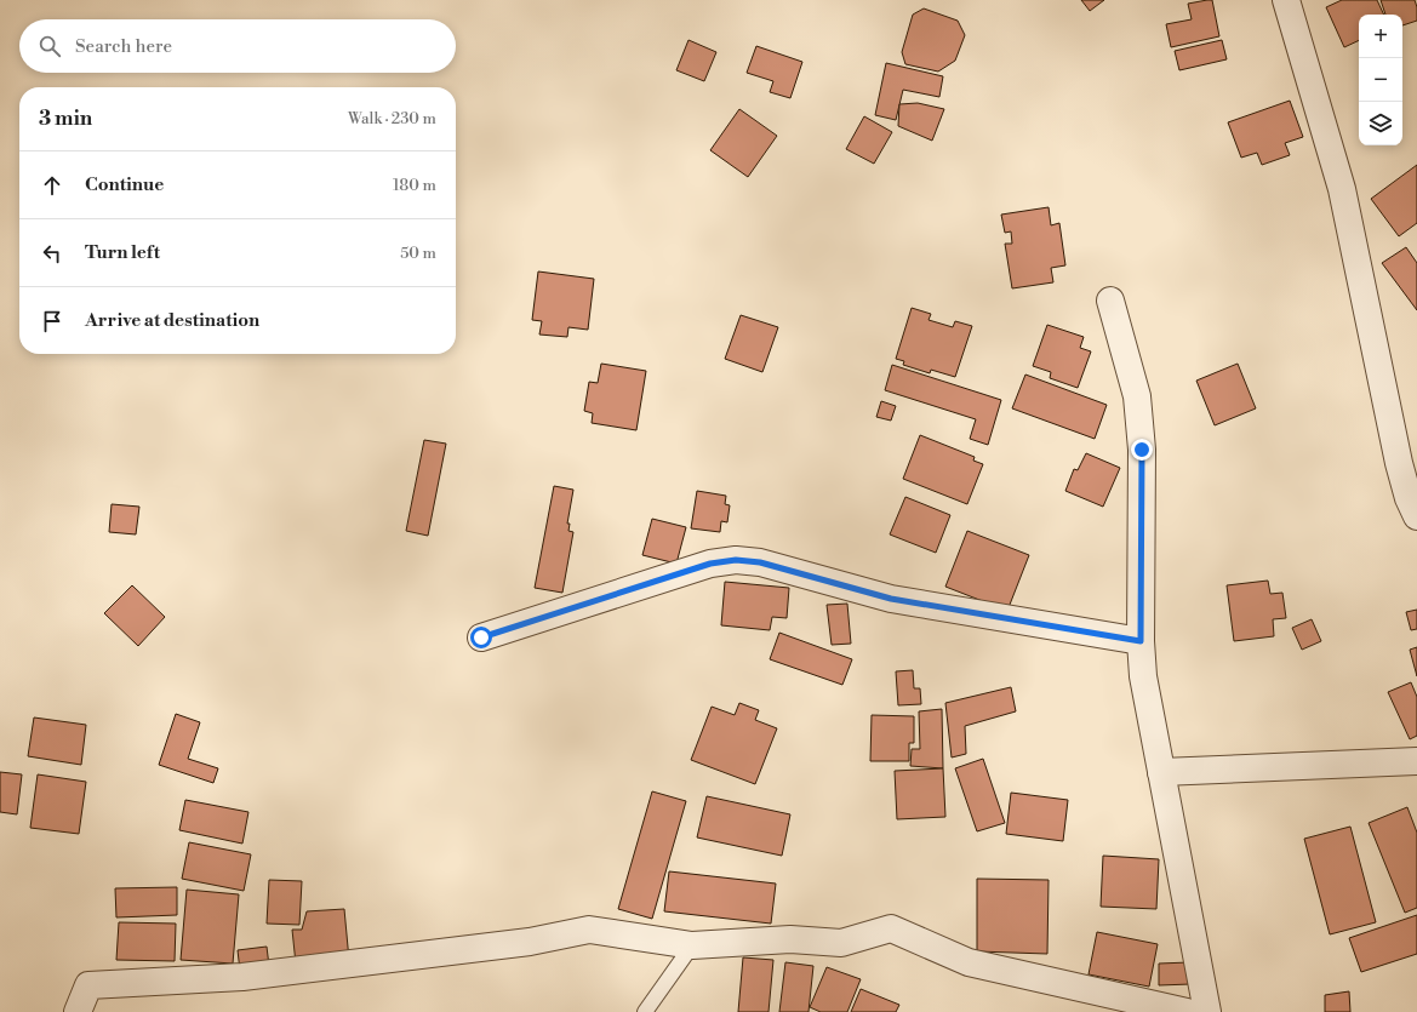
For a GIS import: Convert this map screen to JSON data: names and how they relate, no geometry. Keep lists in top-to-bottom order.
{
  "page": {
    "map_buttons": ["+", "−"],
    "search": "Search here",
    "heading": ["3 min", "Walk · 230 m"],
    "list": [
      ["Continue", "180 m"],
      ["Turn left", "50 m"],
      "Arrive at destination"
    ]
  }
}
